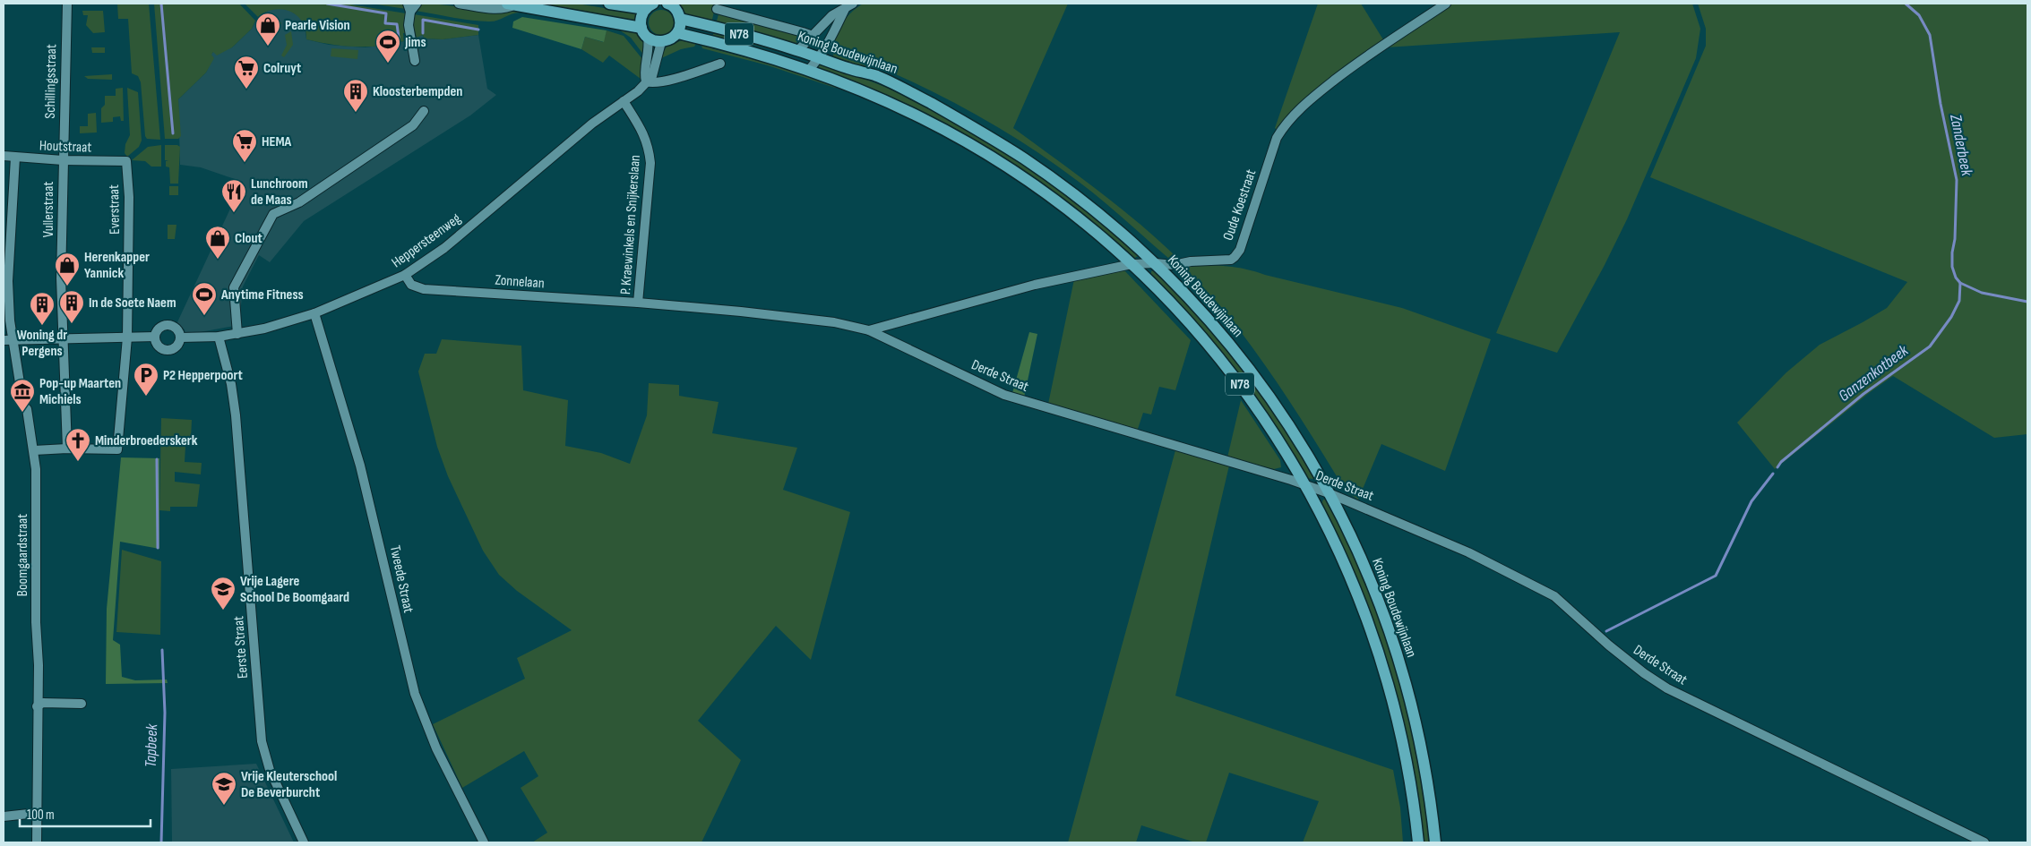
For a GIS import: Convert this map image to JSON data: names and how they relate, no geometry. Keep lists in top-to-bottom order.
{
  "streets": {
    "main road": ["N78", "Koning Boudewijnlaan"],
    "street": [
      "Schillingsstraat",
      "Houtstraat",
      "Oude Koestraat",
      "Vullerstraat",
      "Everstraat",
      "P. Kraewinkels en Snijkerslaan",
      "Heppersteenweg",
      "Zonnelaan",
      "Derde Straat",
      "Boomgaardstraat",
      "Tweede Straat",
      "Eerste Straat"
    ]
  },
  "crossings": [
    ["Koning Boudewijnlaan", "Oude Koestraat"],
    ["Koning Boudewijnlaan", "Derde Straat"],
    ["Schillingsstraat", "Houtstraat"],
    ["Schillingsstraat", "Vullerstraat"],
    ["Houtstraat", "Vullerstraat"],
    ["Houtstraat", "Everstraat"],
    ["Houtstraat", "Boomgaardstraat"],
    ["Oude Koestraat", "Derde Straat"],
    ["Vullerstraat", "Everstraat"],
    ["P. Kraewinkels en Snijkerslaan", "Heppersteenweg"],
    ["P. Kraewinkels en Snijkerslaan", "Zonnelaan"],
    ["P. Kraewinkels en Snijkerslaan", "Derde Straat"],
    ["Heppersteenweg", "Zonnelaan"],
    ["Heppersteenweg", "Tweede Straat"],
    ["Heppersteenweg", "Eerste Straat"],
    ["Zonnelaan", "Derde Straat"]
  ],
  "water": ["Zanderbeek", "Ganzenkotbeek", "Tapbeek"],
  "places": {
    "shop": ["Pearle Vision", "Clout", "Herenkapper Yannick"],
    "sports": ["Jims", "Anytime Fitness"],
    "supermarket": ["Colruyt", "HEMA"],
    "building": ["Kloosterbempden", "In de Soete Naem", "Woning dr Pergens"],
    "restaurant": ["Lunchroom de Maas"],
    "parking": ["P2 Hepperpoort"],
    "museum": ["Pop-up Maarten Michiels"],
    "church": ["Minderbroederskerk"],
    "school or university": ["Vrije Lagere School De Boomgaard", "Vrije Kleuterschool De Beverburcht"]
  },
  "scale_bar": "100 m"
}
